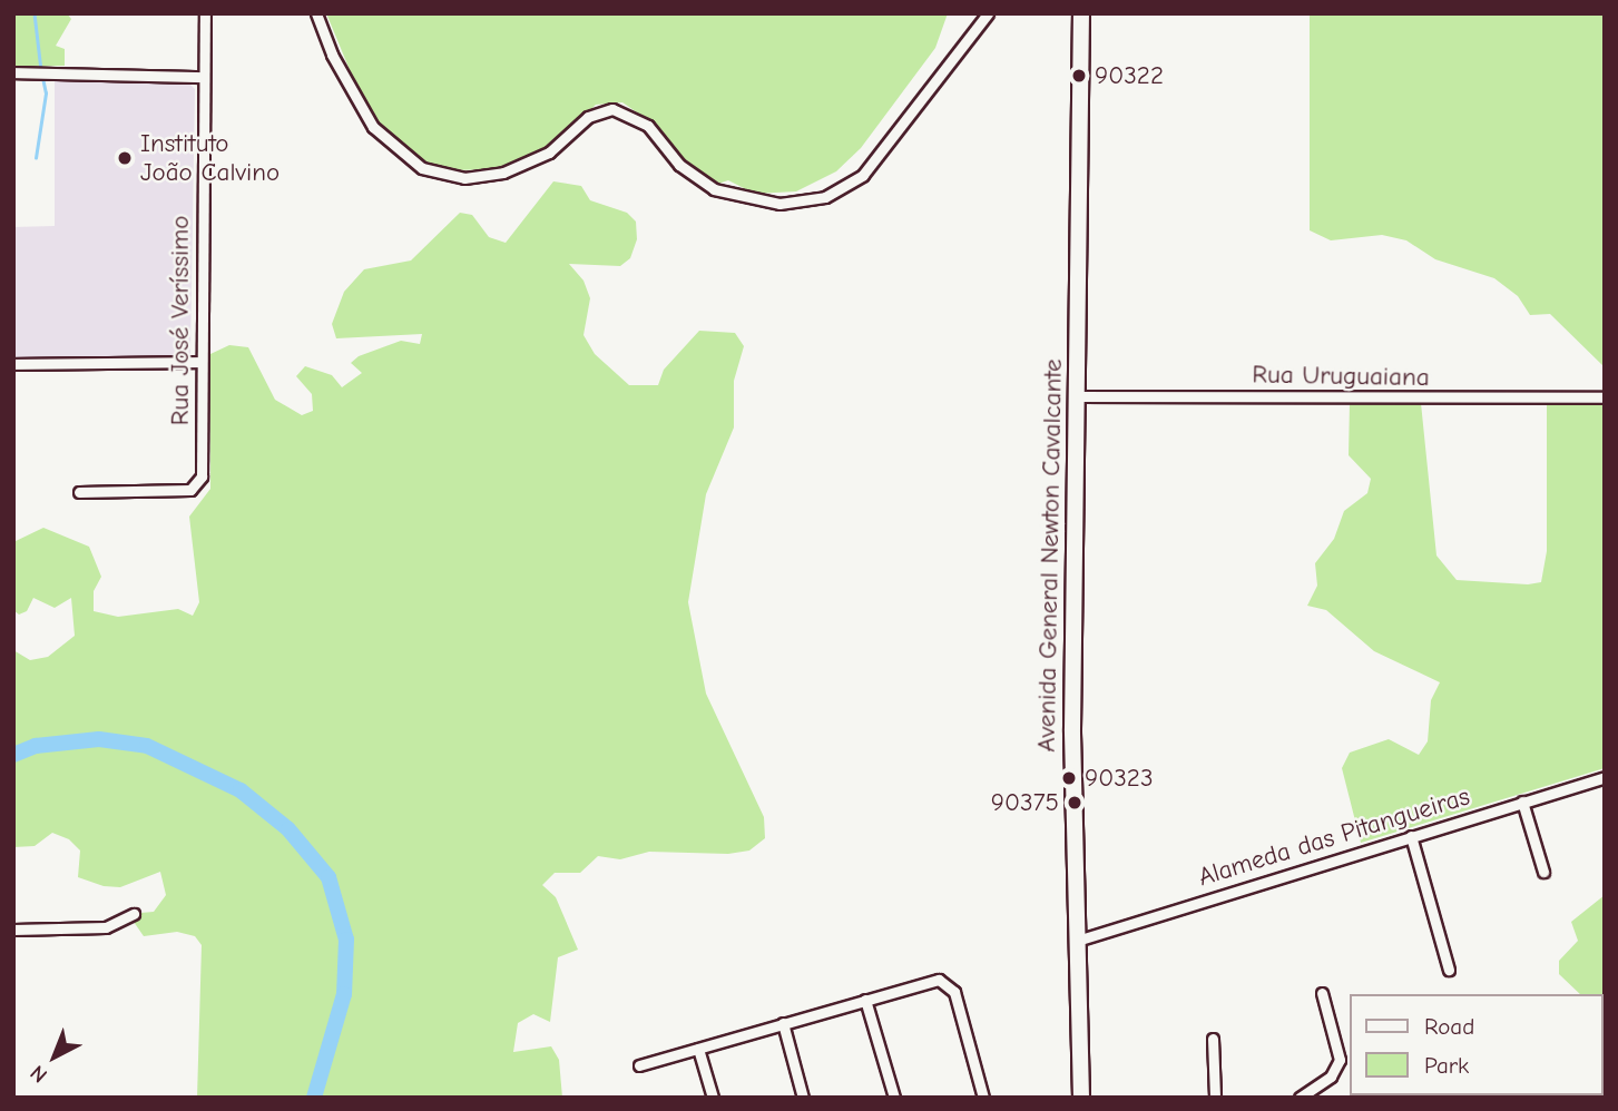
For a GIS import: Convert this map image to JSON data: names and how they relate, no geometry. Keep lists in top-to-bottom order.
{
  "streets": {
    "main road": ["Avenida General Newton Cavalcante"],
    "street": ["Rua José Veríssimo", "Rua Uruguaiana", "Alameda das Pitangueiras"]
  },
  "crossings": [
    ["Rua Uruguaiana", "Avenida General Newton Cavalcante"],
    ["Avenida General Newton Cavalcante", "Alameda das Pitangueiras"]
  ],
  "places": [
    "90322",
    "Instituto João Calvino",
    "90323",
    "90375"
  ],
  "legend": ["Road", "Park"],
  "north": "bottom left"
}
